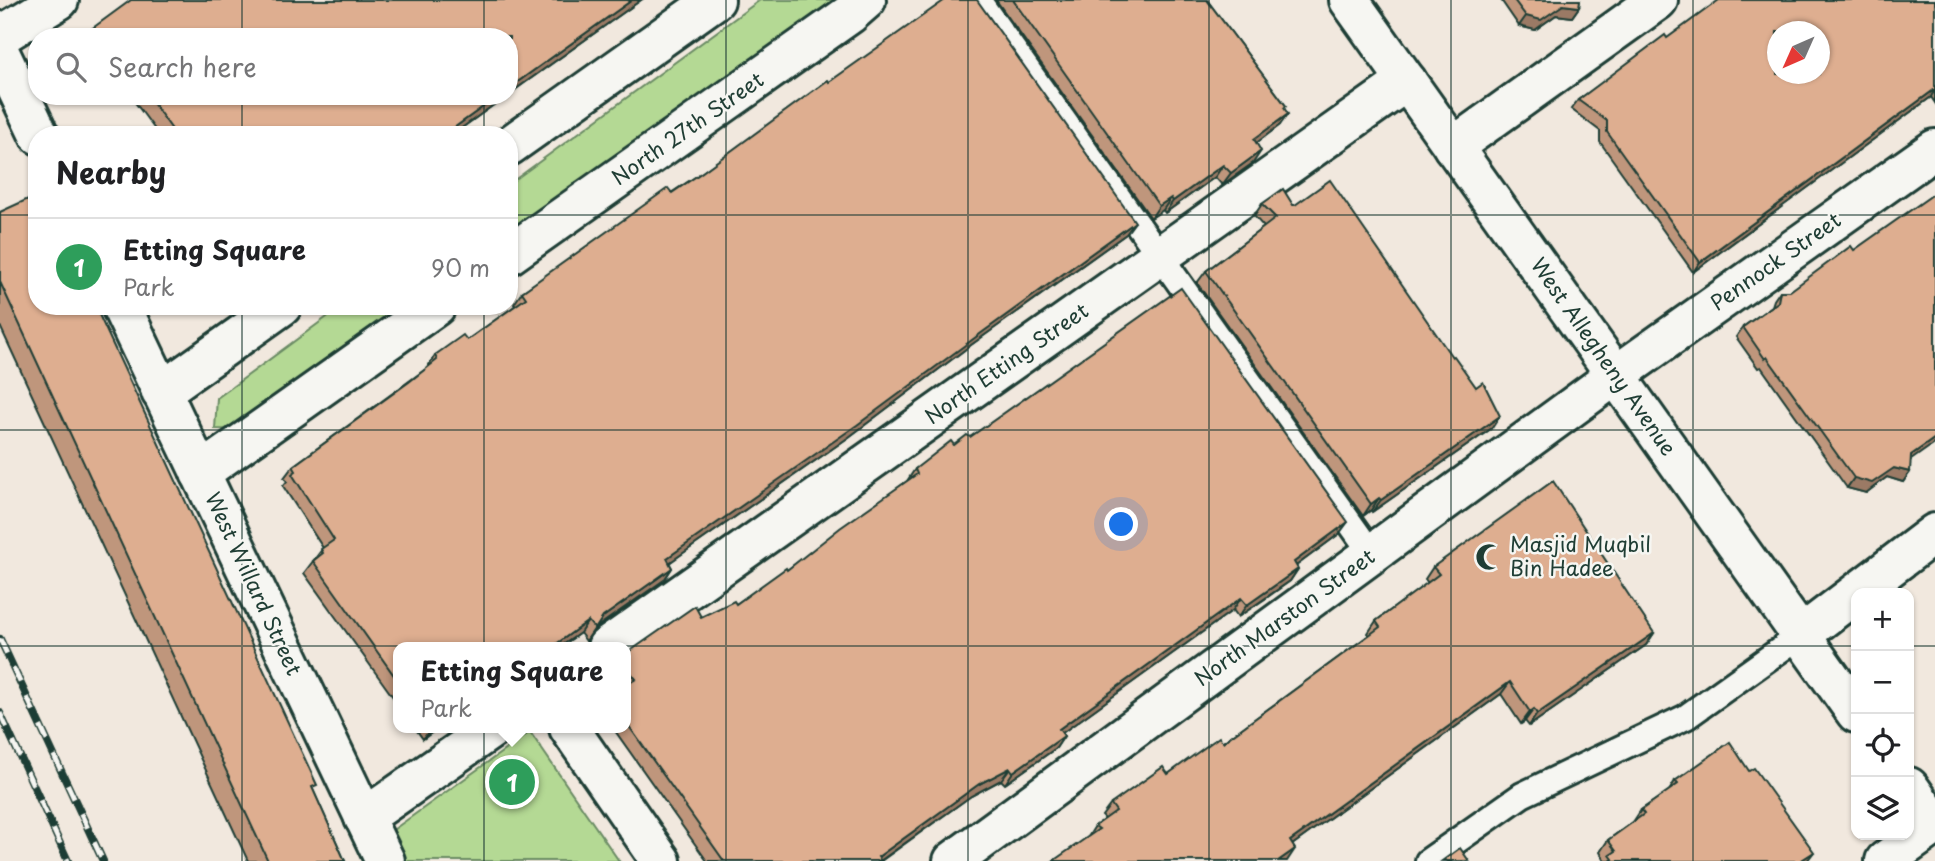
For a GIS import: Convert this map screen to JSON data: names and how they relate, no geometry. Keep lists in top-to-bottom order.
{
  "streets": {
    "street": [
      "North 27th Street",
      "Pennock Street",
      "West Allegheny Avenue",
      "North Etting Street",
      "West Willard Street",
      "North Marston Street"
    ]
  },
  "crossings": [
    ["Pennock Street", "West Allegheny Avenue"],
    ["Pennock Street", "North Marston Street"],
    ["West Allegheny Avenue", "North Etting Street"],
    ["West Allegheny Avenue", "North Marston Street"]
  ],
  "places": {
    "mosque": ["Masjid Muqbil Bin Hadee"]
  },
  "north": "bottom left",
  "page": {
    "search": "Search here",
    "heading": "Nearby",
    "list": [
      {
        "mark": "1",
        "name": "Etting Square",
        "note": "Park",
        "value": "90 m"
      }
    ],
    "map_buttons": ["+", "−"],
    "popup": ["Etting Square", "Park"],
    "pins": "1"
  }
}
